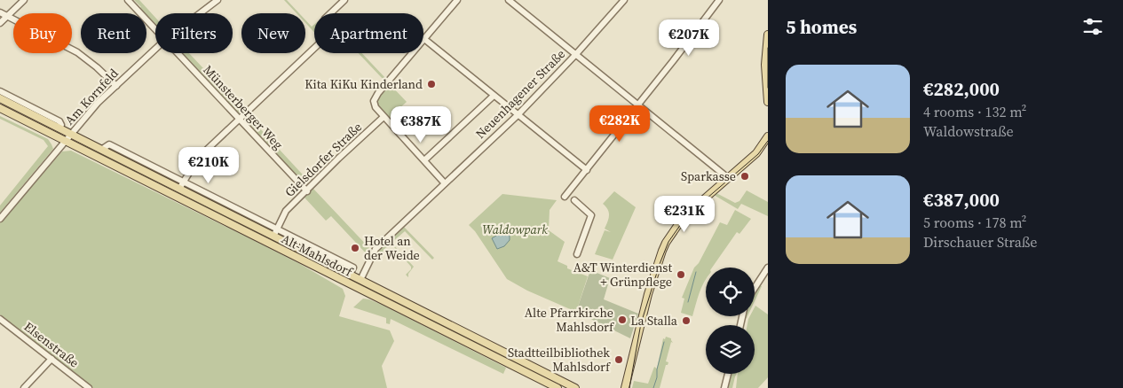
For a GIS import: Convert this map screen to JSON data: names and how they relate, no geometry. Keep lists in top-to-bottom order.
{
  "streets": {
    "main road": ["Alt-Mahlsdorf"],
    "street": [
      "Neuenhagener Straße",
      "Am Kornfeld",
      "Münsterberger Weg",
      "Gielsdorfer Straße",
      "Elsenstraße"
    ]
  },
  "crossings": [
    ["Neuenhagener Straße", "Alt-Mahlsdorf"],
    ["Am Kornfeld", "Alt-Mahlsdorf"],
    ["Münsterberger Weg", "Gielsdorfer Straße"],
    ["Gielsdorfer Straße", "Alt-Mahlsdorf"]
  ],
  "parks": ["Waldowpark"],
  "places": [
    "Kita KiKu Kinderland",
    "Sparkasse",
    "Hotel an der Weide",
    "A&T Winterdienst + Grünpflege",
    "Alte Pfarrkirche Mahlsdorf",
    "La Stalla",
    "Stadtteilbibliothek Mahlsdorf"
  ],
  "page": {
    "heading": "5 homes",
    "chip": [
      "Buy",
      "Rent",
      "Filters",
      "New",
      "Apartment"
    ],
    "price": [
      "€207K",
      "€282K",
      "€387K",
      "€210K",
      "€231K"
    ],
    "list": [
      {
        "name": "€282,000",
        "note": "4 rooms · 132 m² · Waldowstraße"
      },
      {
        "name": "€387,000",
        "note": "5 rooms · 178 m² · Dirschauer Straße"
      }
    ]
  }
}
